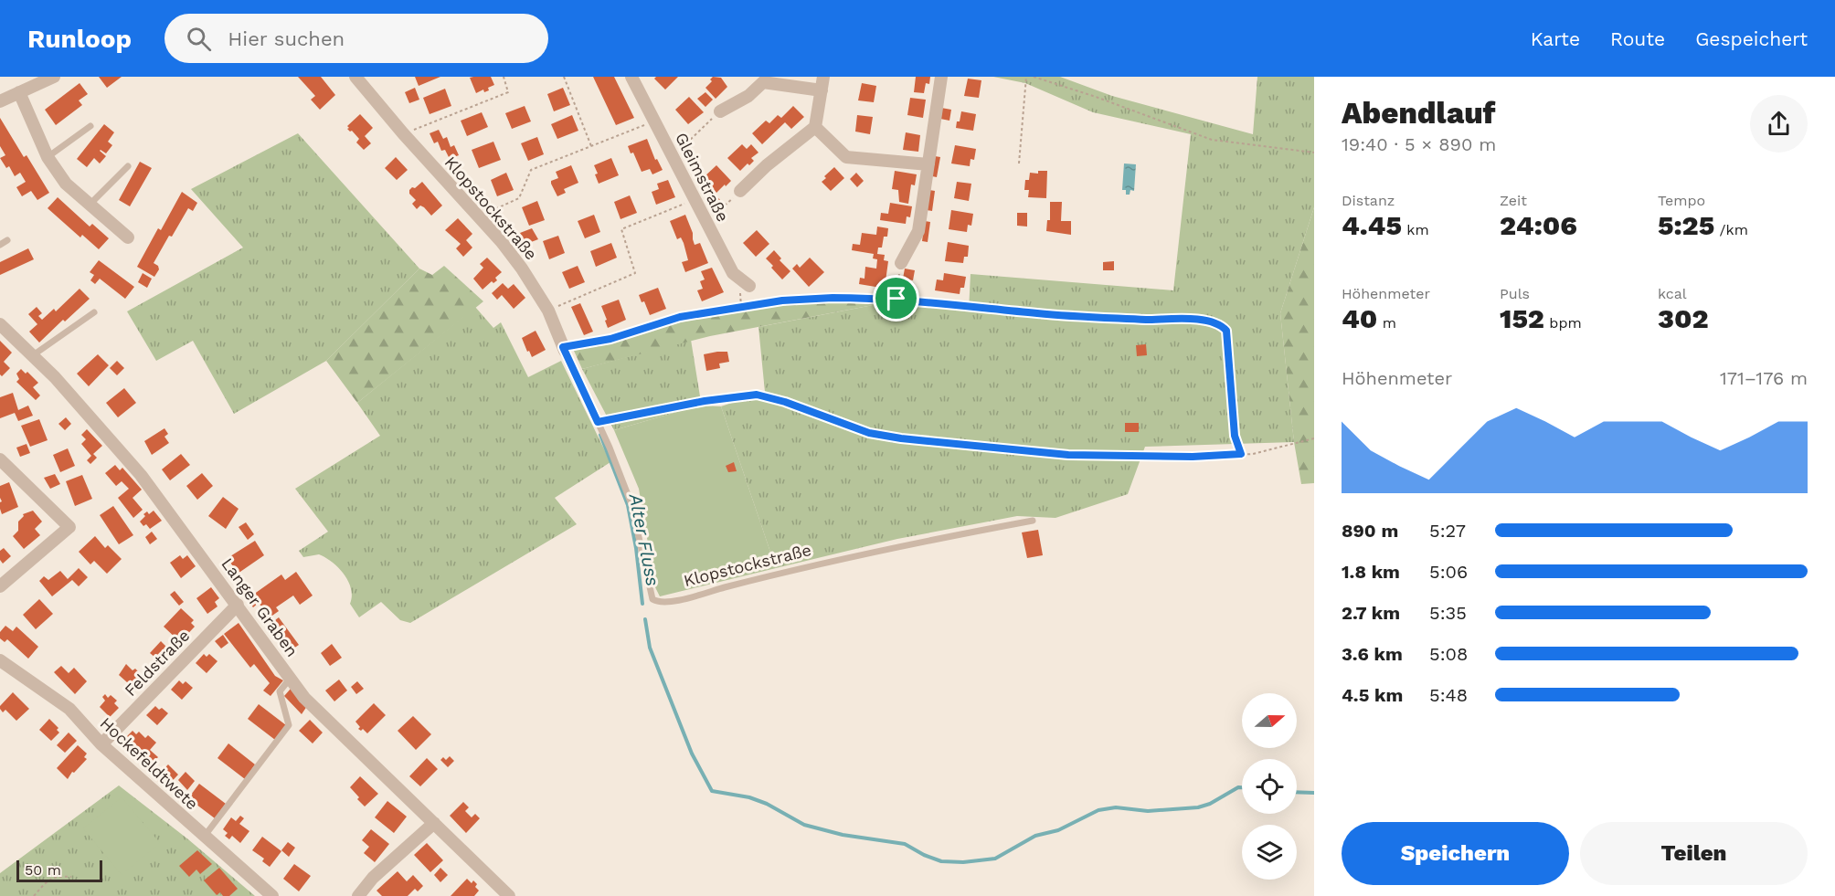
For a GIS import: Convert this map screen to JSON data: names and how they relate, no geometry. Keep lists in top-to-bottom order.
{
  "streets": {
    "street": [
      "Gleimstraße",
      "Klopstockstraße",
      "Langer Graben",
      "Feldstraße",
      "Hockefeldtwete"
    ]
  },
  "crossings": [
    ["Langer Graben", "Feldstraße"],
    ["Feldstraße", "Hockefeldtwete"]
  ],
  "water": ["Alter Fluss"],
  "scale_bar": "50 m",
  "north": "right",
  "page": {
    "header": "Runloop",
    "search": "Hier suchen",
    "nav": ["Karte", "Route", "Gespeichert"],
    "heading": ["Abendlauf", "19:40 · 5 × 890 m"],
    "stats": [
      ["Distanz", "4.45 km"],
      ["Zeit", "24:06"],
      ["Tempo", "5:25 /km"],
      ["Höhenmeter", "40 m"],
      ["Puls", "152 bpm"],
      ["kcal", "302"]
    ],
    "chart": ["Höhenmeter", "171–176 m"],
    "list": [
      {
        "name": "890 m",
        "note": "5:27"
      },
      {
        "name": "1.8 km",
        "note": "5:06"
      },
      {
        "name": "2.7 km",
        "note": "5:35"
      },
      {
        "name": "3.6 km",
        "note": "5:08"
      },
      {
        "name": "4.5 km",
        "note": "5:48"
      }
    ],
    "buttons": ["Speichern", "Teilen"],
    "scale": "50 m"
  }
}
